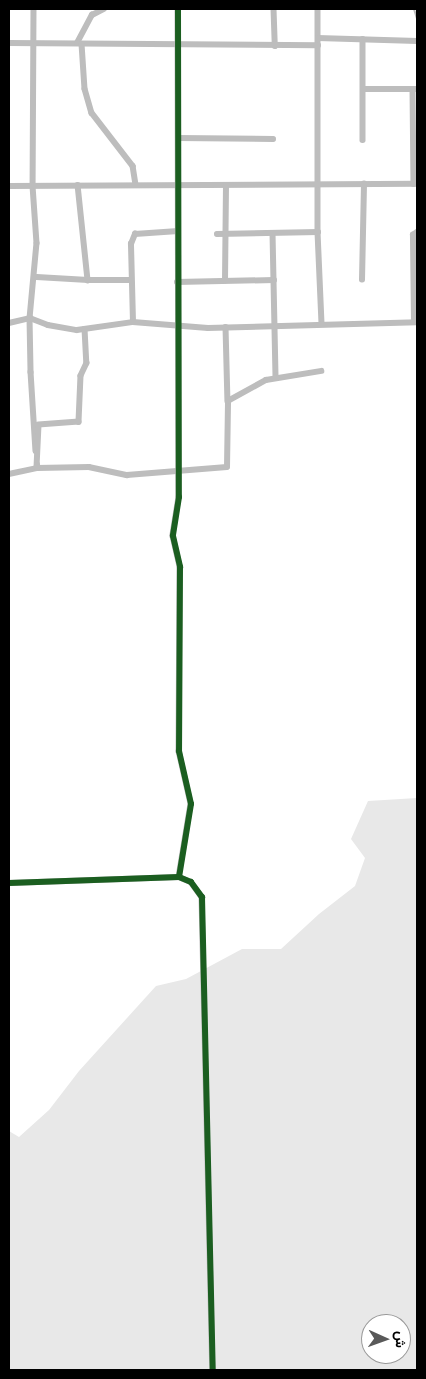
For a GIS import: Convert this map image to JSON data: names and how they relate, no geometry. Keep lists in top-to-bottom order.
{
  "north": "right"
}
